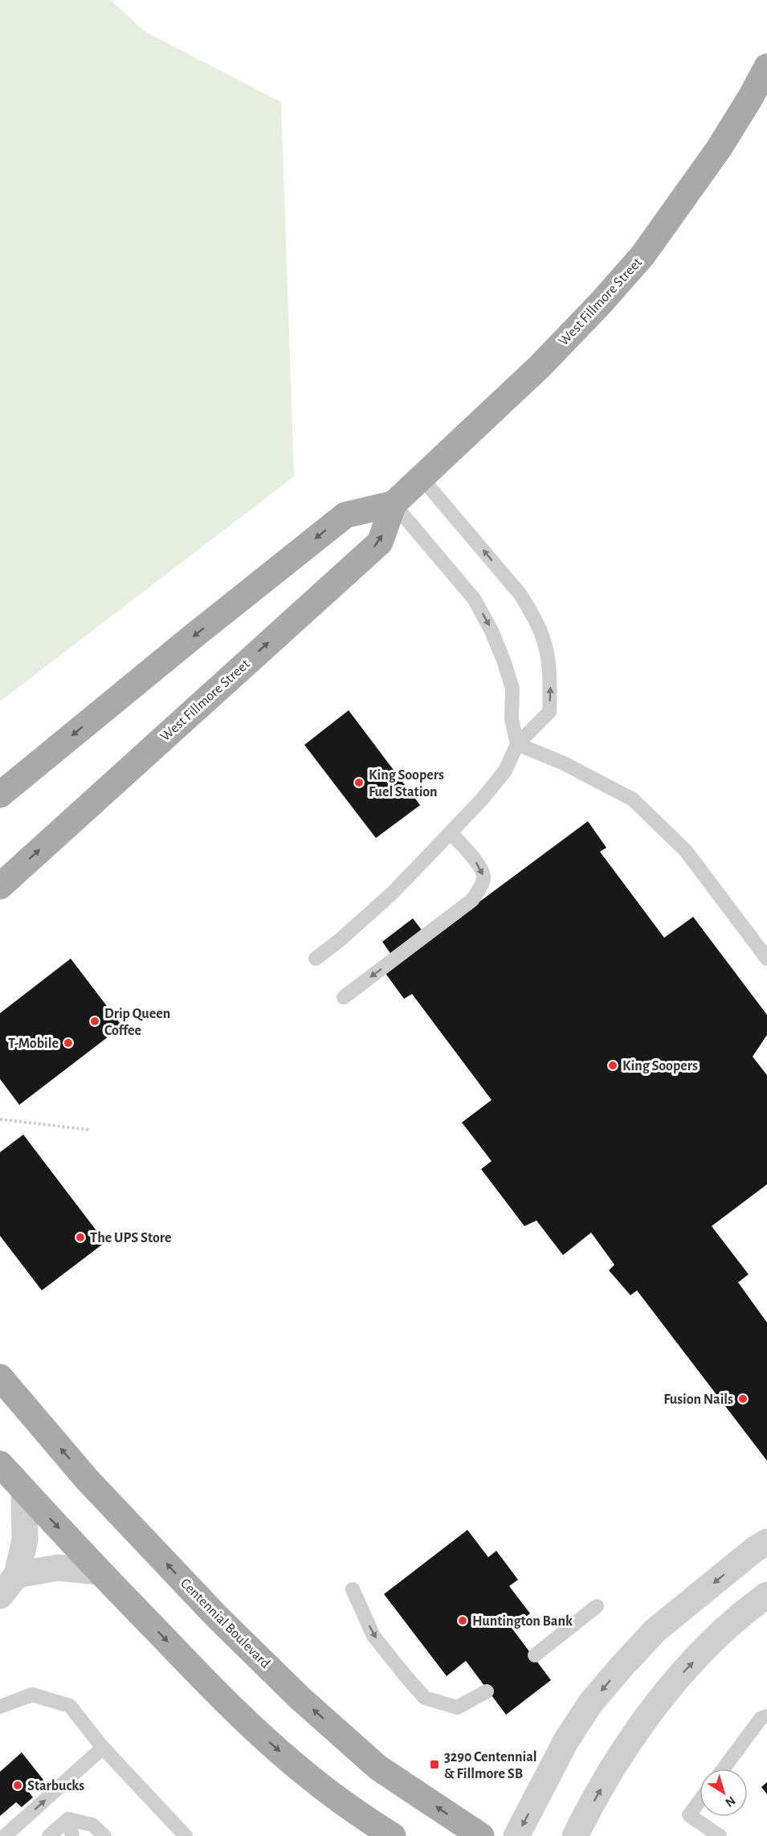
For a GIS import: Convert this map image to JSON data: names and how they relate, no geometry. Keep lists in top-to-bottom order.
{
  "streets": {
    "main road": ["West Fillmore Street", "Centennial Boulevard"]
  },
  "places": {
    "other": [
      "King Soopers Fuel Station",
      "Drip Queen Coffee",
      "T-Mobile",
      "King Soopers",
      "The UPS Store",
      "Fusion Nails",
      "Huntington Bank",
      "Starbucks"
    ],
    "transit": ["3290 Centennial & Fillmore SB"]
  },
  "north": "bottom right"
}
